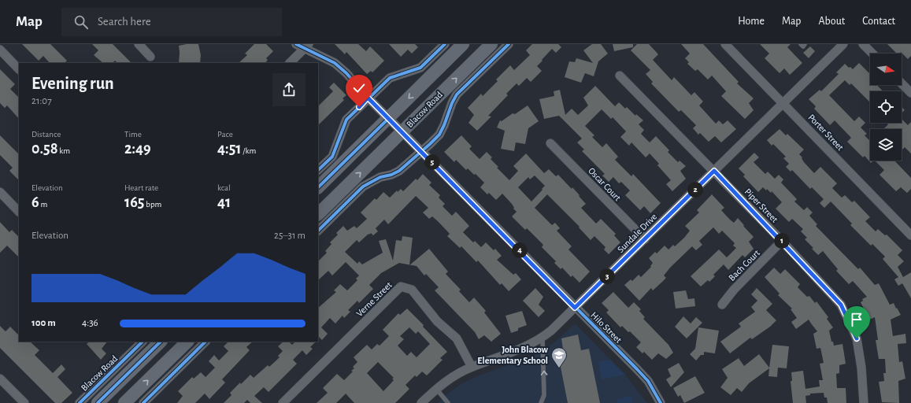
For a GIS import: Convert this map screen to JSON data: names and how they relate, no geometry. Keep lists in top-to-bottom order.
{
  "streets": {
    "main road": ["Blacow Road"],
    "street": [
      "Porter Street",
      "Oscar Court",
      "Piper Street",
      "Sundale Drive",
      "Bach Court",
      "Verne Street",
      "Hilo Street"
    ]
  },
  "crossings": [
    ["Blacow Road", "Hilo Street"],
    ["Porter Street", "Sundale Drive"],
    ["Oscar Court", "Sundale Drive"],
    ["Piper Street", "Sundale Drive"],
    ["Piper Street", "Bach Court"],
    ["Sundale Drive", "Verne Street"],
    ["Sundale Drive", "Hilo Street"]
  ],
  "places": {
    "school or university": ["John Blacow Elementary School"]
  },
  "north": "right",
  "page": {
    "header": "Map",
    "search": "Search here",
    "nav": [
      "Home",
      "Map",
      "About",
      "Contact"
    ],
    "heading": ["Evening run", "21:07"],
    "stats": [
      ["Distance", "0.58 km"],
      ["Time", "2:49"],
      ["Pace", "4:51 /km"],
      ["Elevation", "6 m"],
      ["Heart rate", "165 bpm"],
      ["kcal", "41"]
    ],
    "pins": [
      "5",
      "2",
      "1",
      "4",
      "3"
    ],
    "chart": ["Elevation", "25–31 m"],
    "list": [
      {
        "name": "100 m",
        "note": "4:36"
      }
    ]
  }
}
